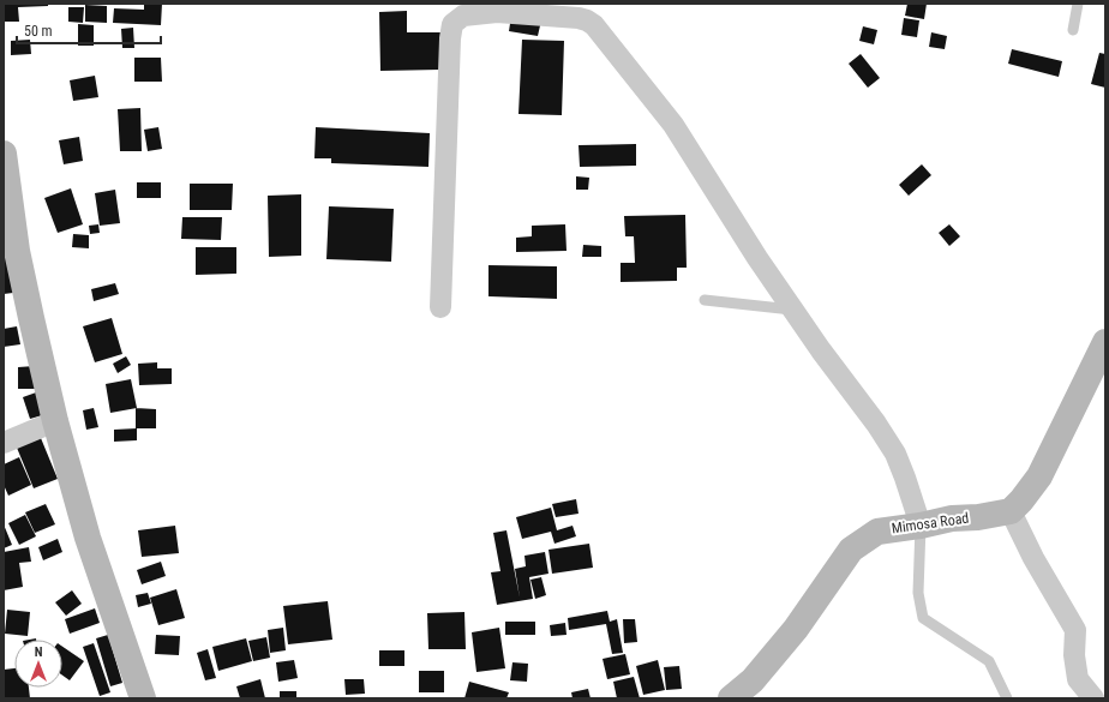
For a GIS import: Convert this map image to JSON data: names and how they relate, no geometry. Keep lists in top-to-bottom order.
{
  "streets": {
    "street": ["Mimosa Road"]
  },
  "scale_bar": "50 m",
  "north": "top"
}
